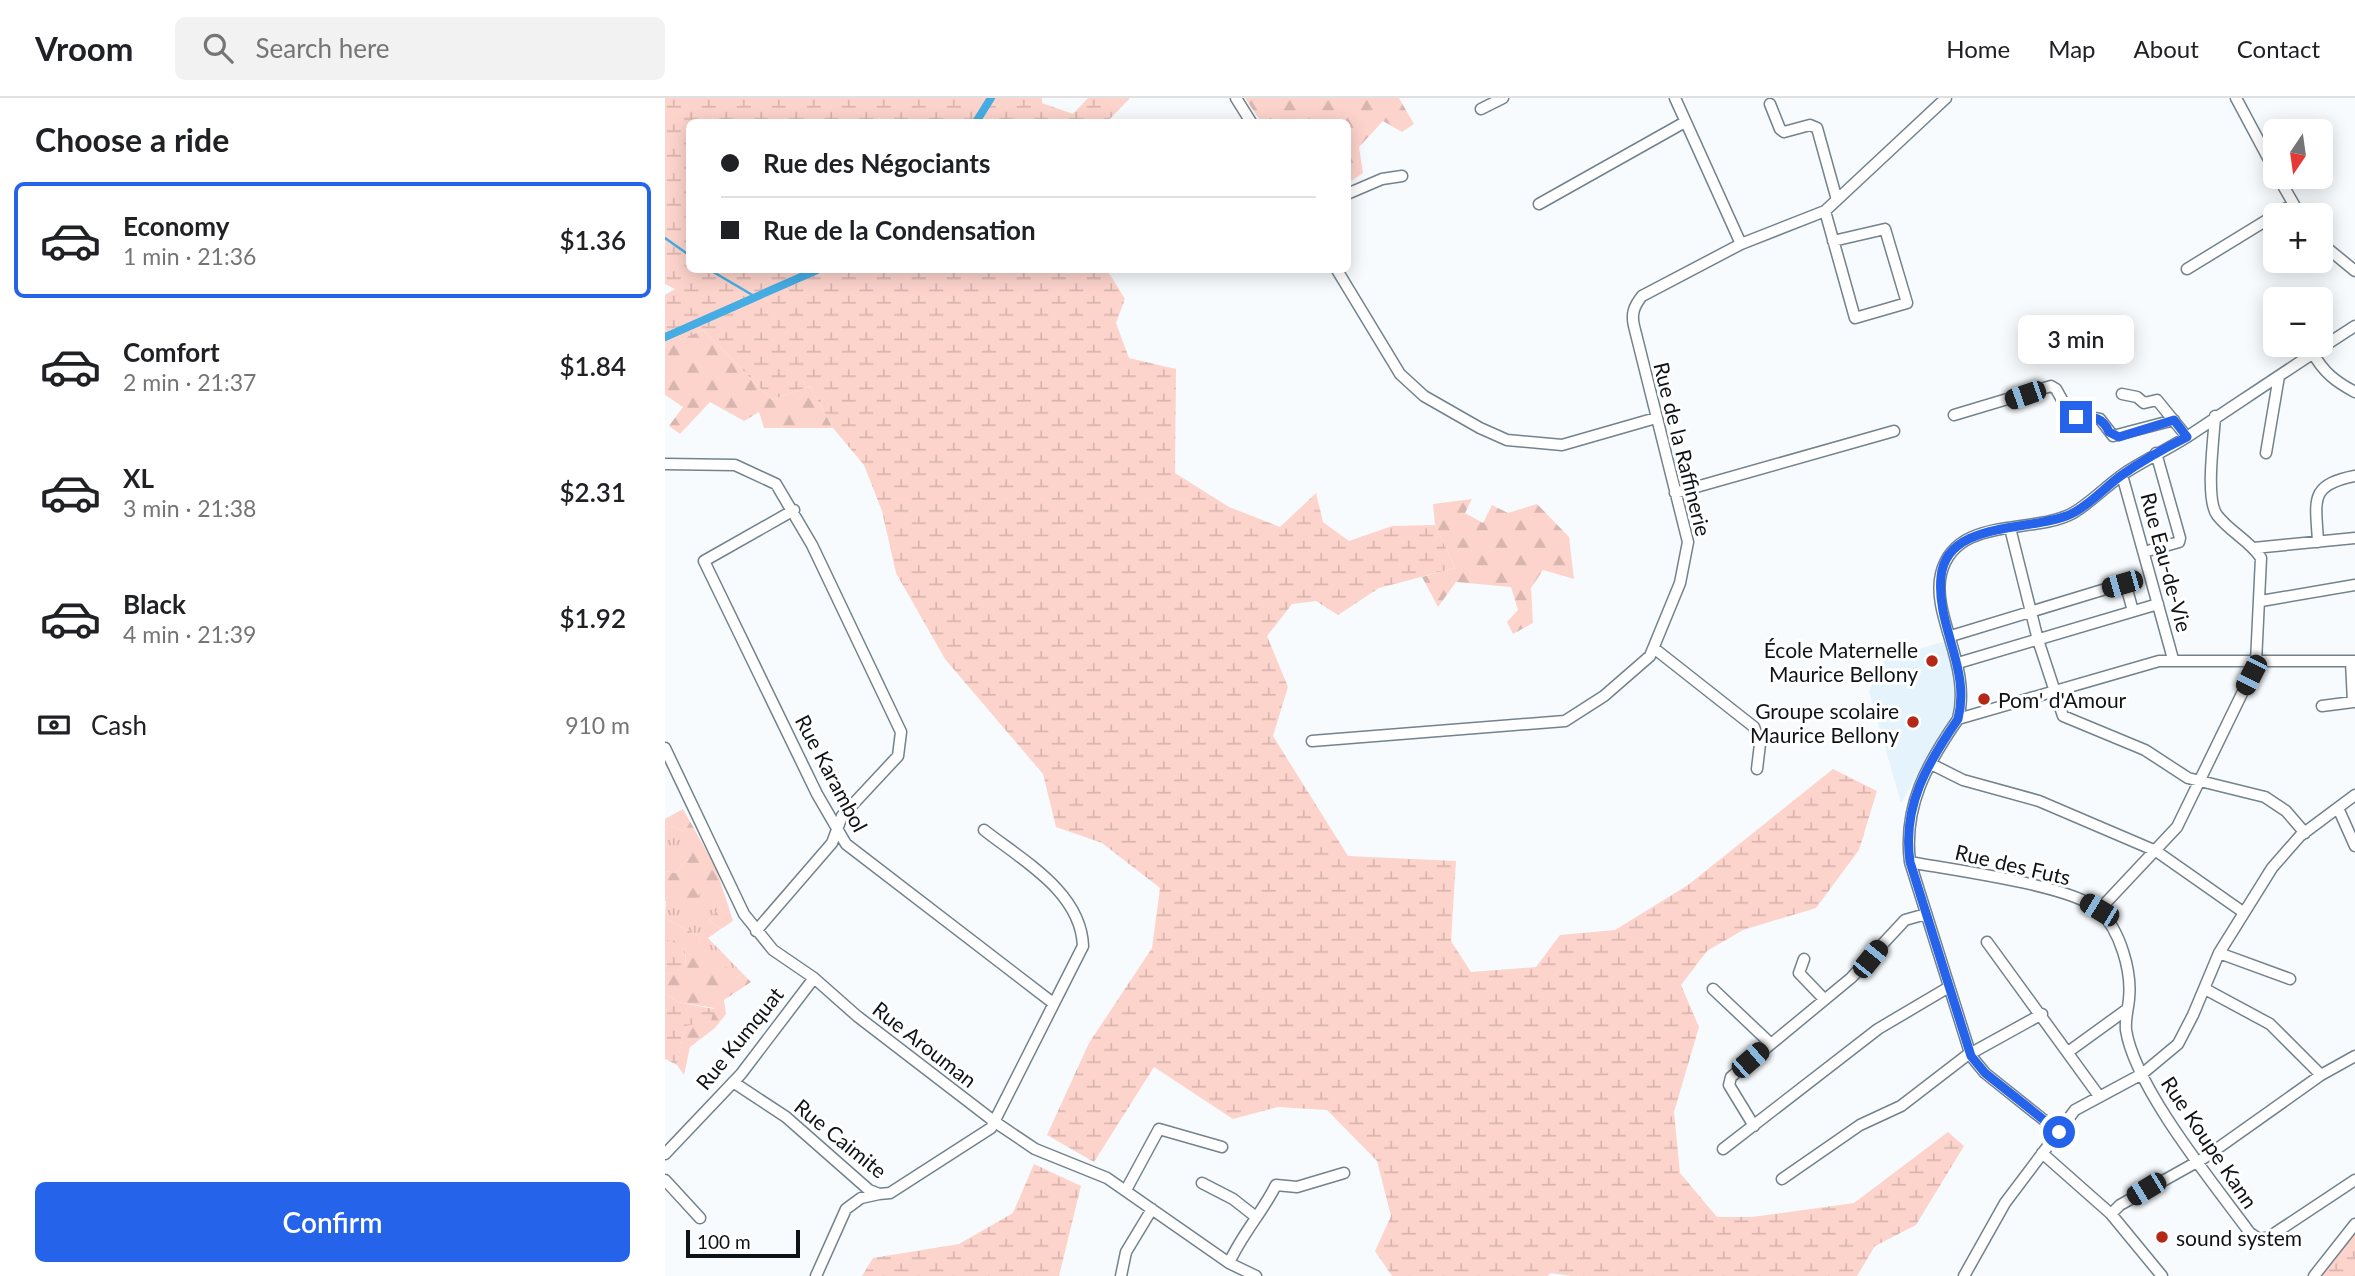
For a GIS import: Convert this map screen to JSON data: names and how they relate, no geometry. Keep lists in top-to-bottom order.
{
  "streets": {
    "street": [
      "Rue de la Raffinerie",
      "Rue Eau-de-Vie",
      "Rue Karambol",
      "Rue des Futs",
      "Rue Kumquat",
      "Rue Arouman",
      "Rue Caimite",
      "Rue Koupe Kann"
    ]
  },
  "crossings": [
    ["Rue Kumquat", "Rue Arouman"],
    ["Rue Kumquat", "Rue Caimite"],
    ["Rue Arouman", "Rue Caimite"]
  ],
  "places": [
    "École Maternelle Maurice Bellony",
    "Pom' d'Amour",
    "Groupe scolaire Maurice Bellony",
    "sound system"
  ],
  "scale_bar": "100 m",
  "north": "bottom",
  "page": {
    "header": "Vroom",
    "search": "Search here",
    "nav": [
      "Home",
      "Map",
      "About",
      "Contact"
    ],
    "heading": "Choose a ride",
    "map_buttons": ["+", "−"],
    "banner": ["Rue des Négociants", "Rue de la Condensation"],
    "list": [
      {
        "name": "Economy",
        "note": "1 min · 21:36",
        "value": "$1.36"
      },
      {
        "name": "Comfort",
        "note": "2 min · 21:37",
        "value": "$1.84"
      },
      {
        "name": "XL",
        "note": "3 min · 21:38",
        "value": "$2.31"
      },
      {
        "name": "Black",
        "note": "4 min · 21:39",
        "value": "$1.92"
      }
    ],
    "bubble": "3 min",
    "pay": ["Cash", "910 m"],
    "buttons": "Confirm",
    "scale": "100 m"
  }
}
